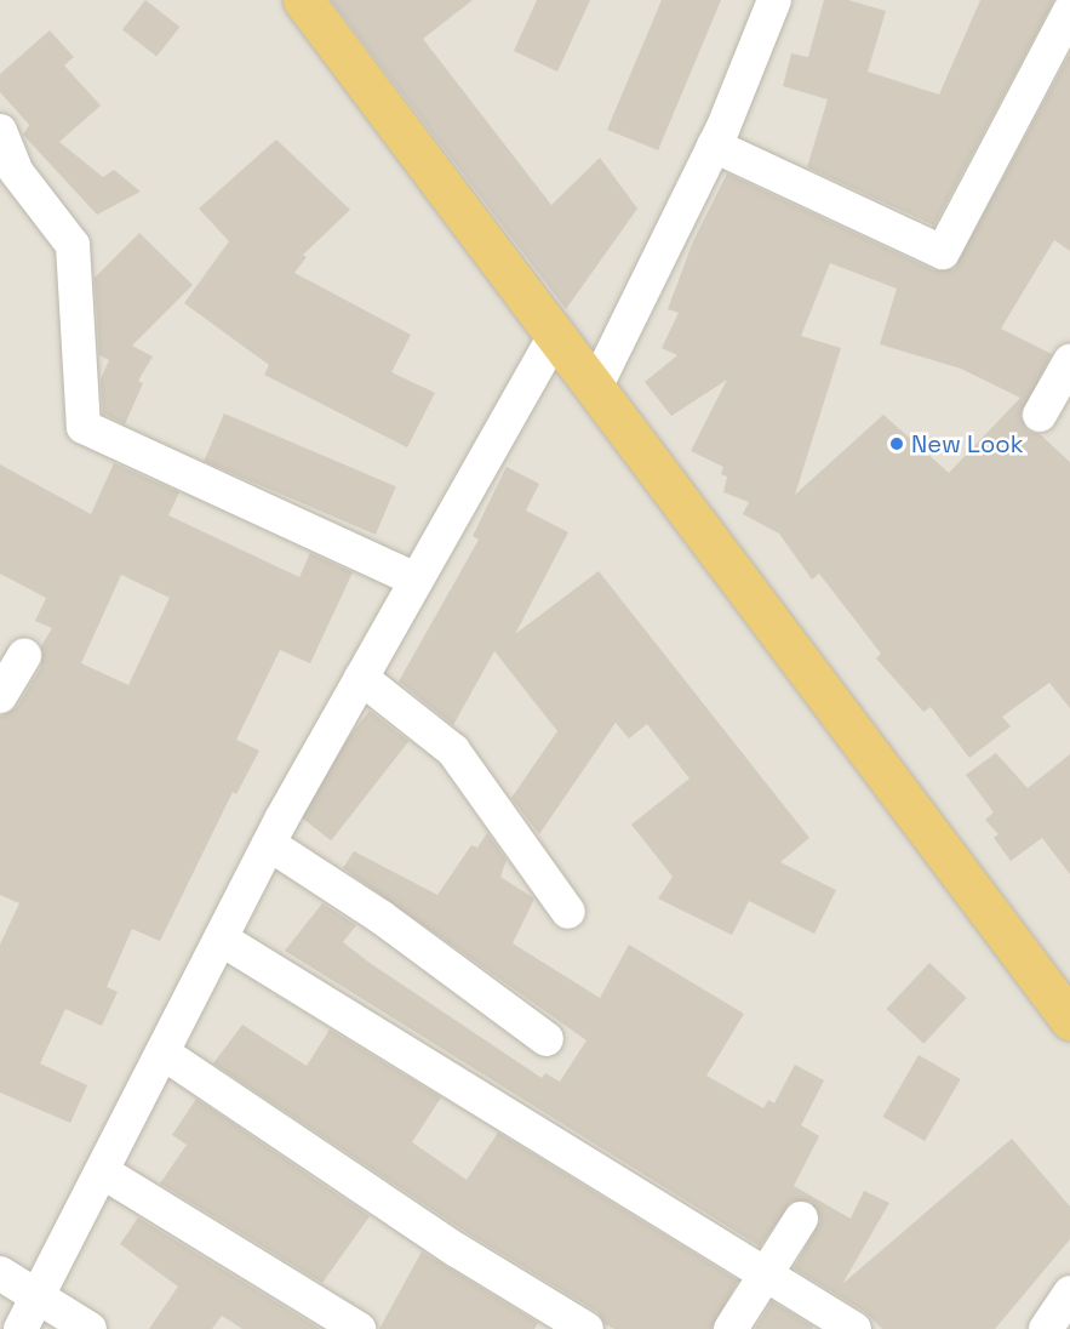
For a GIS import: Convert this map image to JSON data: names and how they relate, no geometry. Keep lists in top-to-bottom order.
{
  "places": ["New Look"]
}
